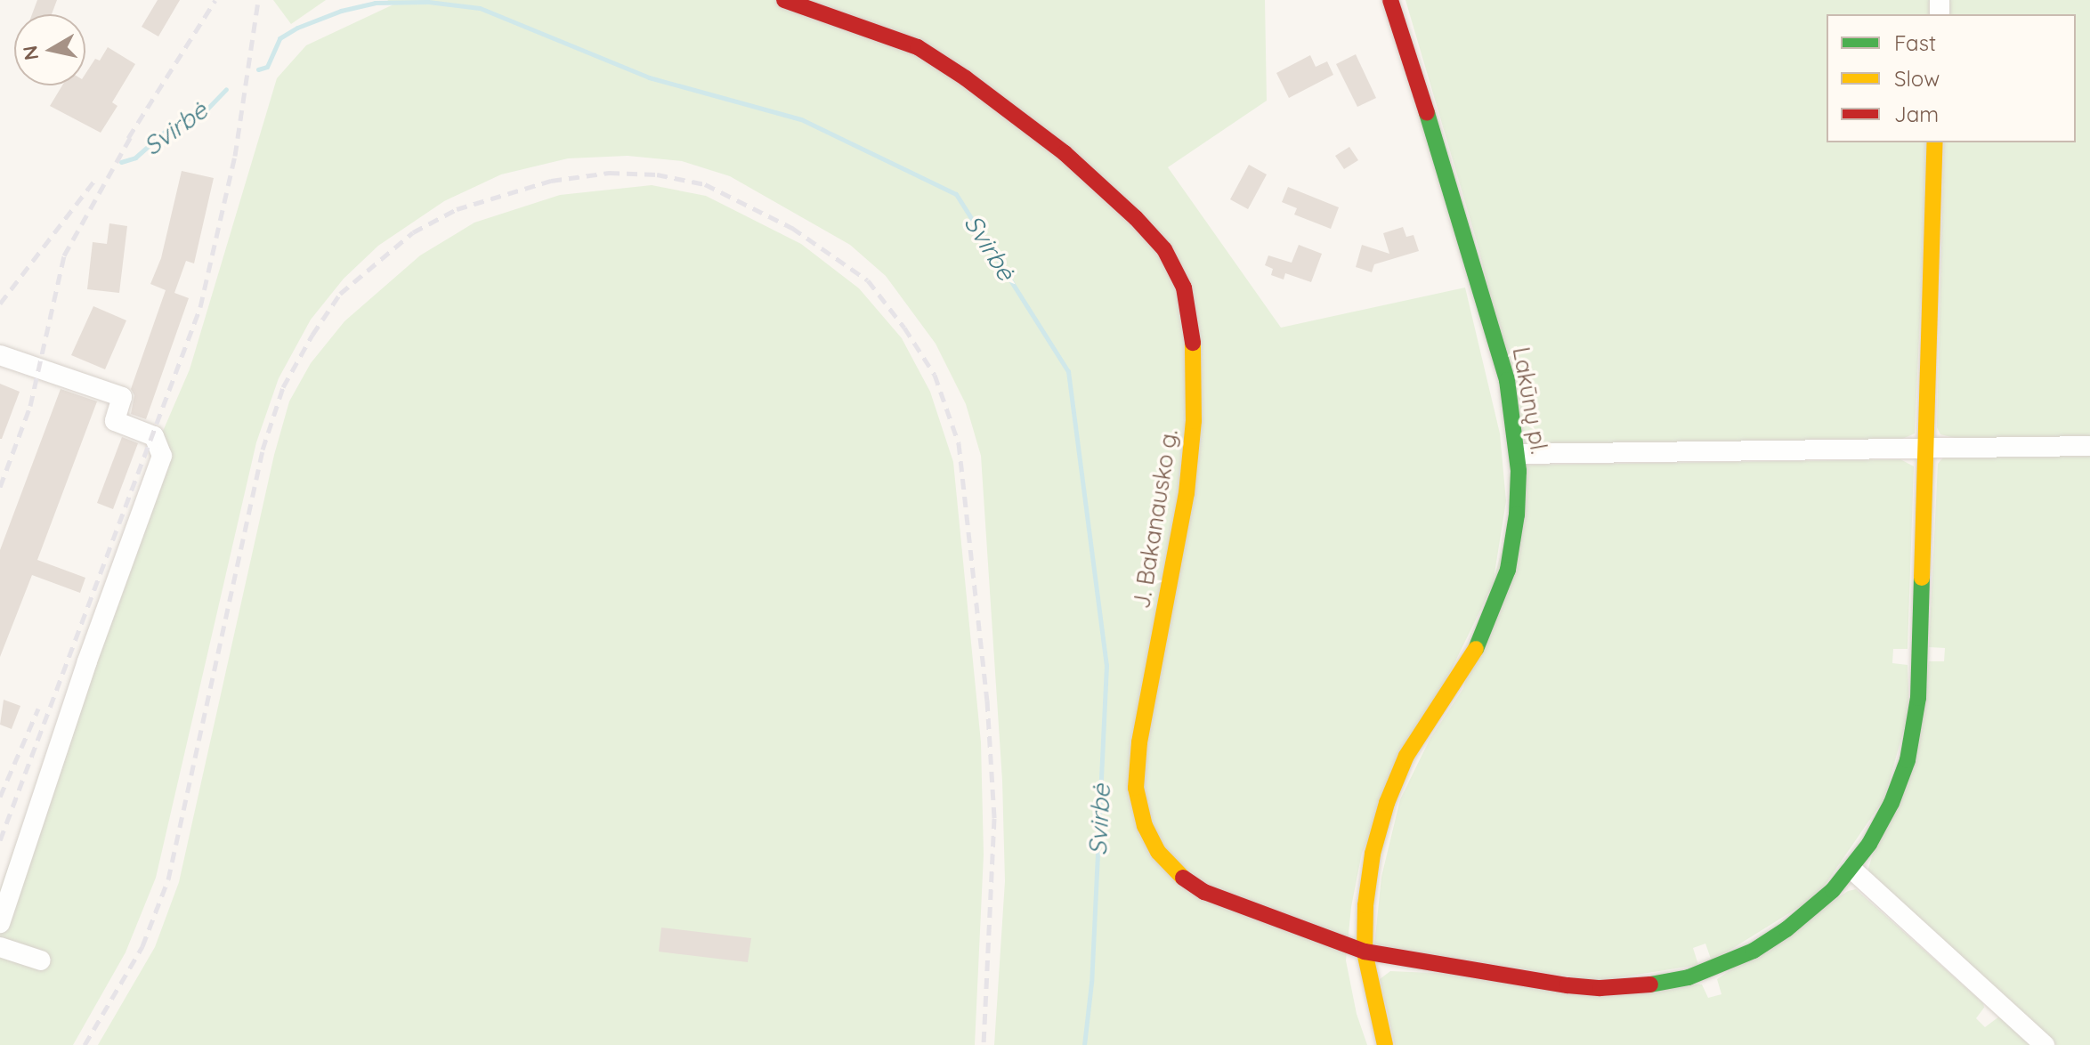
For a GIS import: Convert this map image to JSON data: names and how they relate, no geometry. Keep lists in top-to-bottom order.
{
  "streets": {
    "street": ["Lakūnų pl.", "J. Bakanausko g."]
  },
  "crossings": [
    ["Lakūnų pl.", "J. Bakanausko g."]
  ],
  "water": ["Svirbė"],
  "legend": ["Fast", "Slow", "Jam"],
  "north": "left"
}
